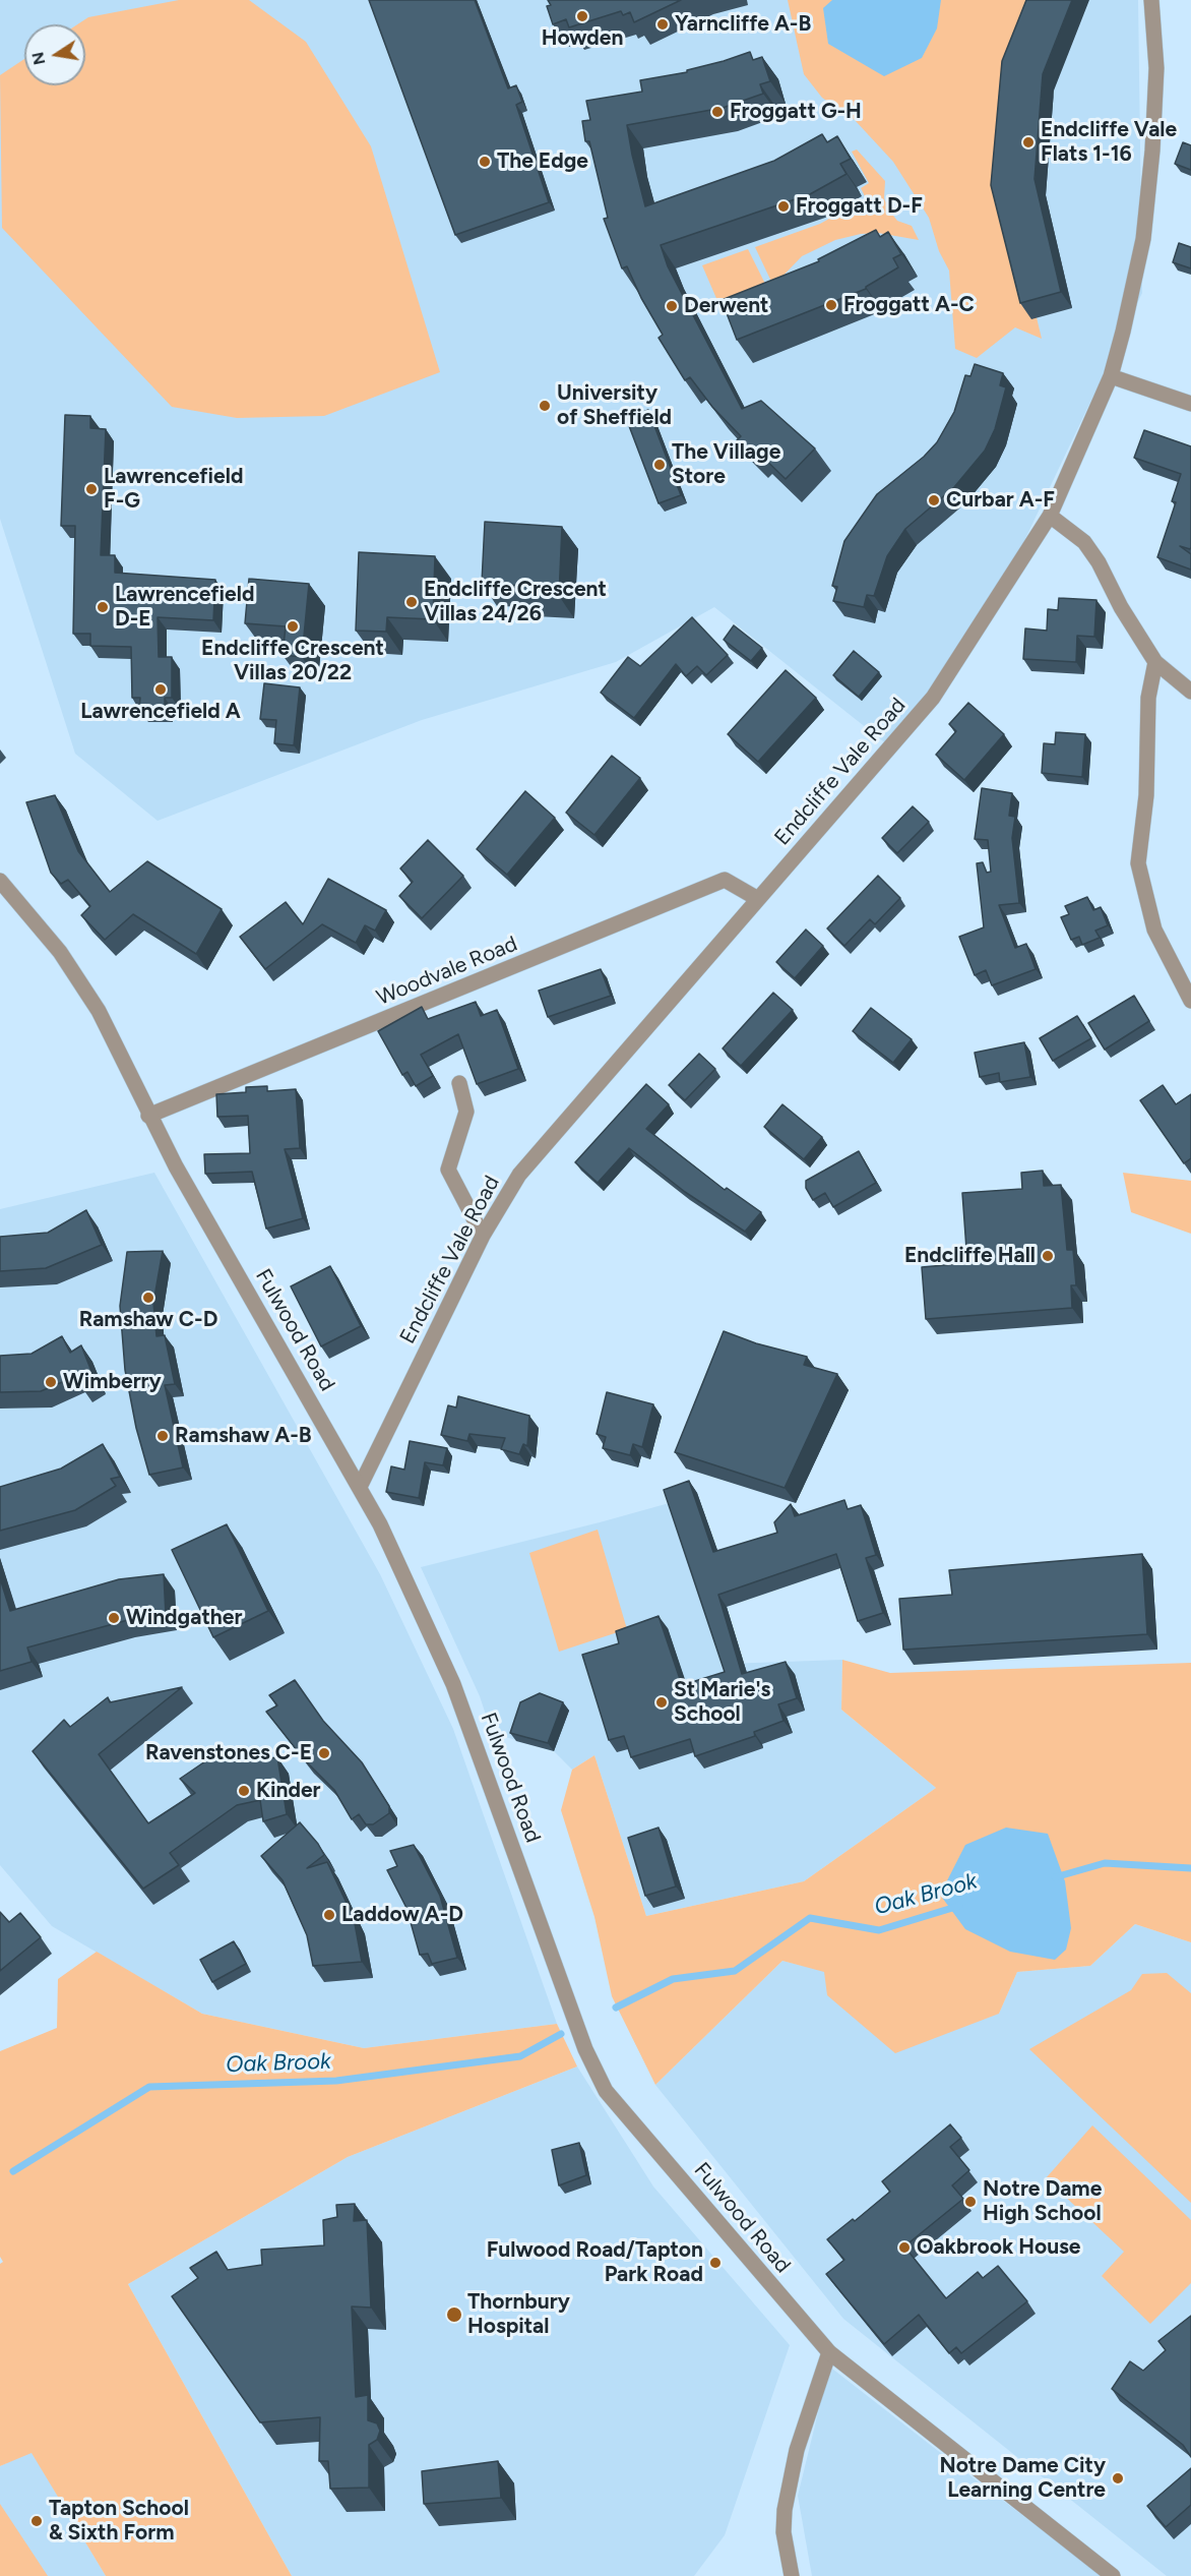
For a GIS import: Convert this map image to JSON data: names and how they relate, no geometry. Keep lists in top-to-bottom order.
{
  "streets": {
    "street": ["Endcliffe Vale Road", "Woodvale Road", "Fulwood Road"]
  },
  "crossings": [
    ["Endcliffe Vale Road", "Woodvale Road"],
    ["Endcliffe Vale Road", "Fulwood Road"],
    ["Woodvale Road", "Fulwood Road"]
  ],
  "water": ["Oak Brook"],
  "places": [
    "Howden",
    "Yarncliffe A-B",
    "Froggatt G-H",
    "Endcliffe Vale Flats 1-16",
    "The Edge",
    "Froggatt D-F",
    "Froggatt A-C",
    "Derwent",
    "University of Sheffield",
    "The Village Store",
    "Lawrencefield F-G",
    "Curbar A-F",
    "Endcliffe Crescent Villas 24/26",
    "Lawrencefield D-E",
    "Endcliffe Crescent Villas 20/22",
    "Lawrencefield A",
    "Endcliffe Hall",
    "Ramshaw C-D",
    "Wimberry",
    "Ramshaw A-B",
    "Windgather",
    "St Marie's School",
    "Ravenstones C-E",
    "Kinder",
    "Laddow A-D",
    "Notre Dame High School",
    "Oakbrook House",
    "Fulwood Road/Tapton Park Road",
    "Thornbury Hospital",
    "Notre Dame City Learning Centre",
    "Tapton School & Sixth Form"
  ],
  "north": "left"
}
